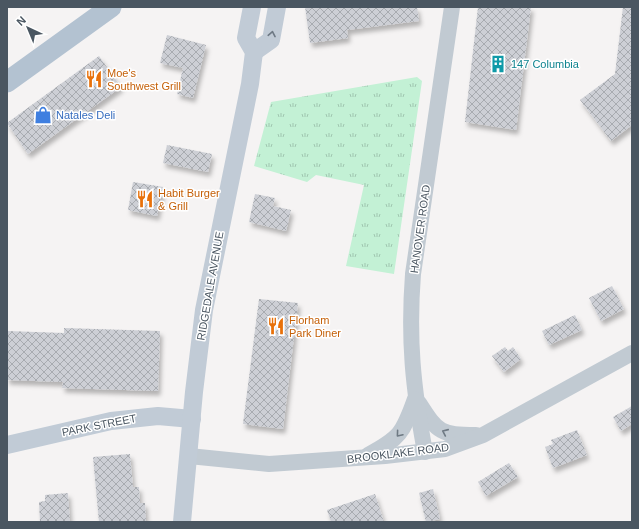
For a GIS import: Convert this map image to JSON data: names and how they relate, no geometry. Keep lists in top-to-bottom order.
{
  "streets": {
    "main road": ["RIDGEDALE AVENUE", "PARK STREET"],
    "street": ["HANOVER ROAD", "BROOKLAKE ROAD"]
  },
  "crossings": [
    ["HANOVER ROAD", "BROOKLAKE ROAD"],
    ["RIDGEDALE AVENUE", "PARK STREET"],
    ["RIDGEDALE AVENUE", "BROOKLAKE ROAD"]
  ],
  "places": {
    "building": ["147 Columbia"],
    "restaurant": ["Moe's Southwest Grill", "Habit Burger & Grill", "Florham Park Diner"],
    "shop": ["Natales Deli"]
  },
  "north": "top left"
}
